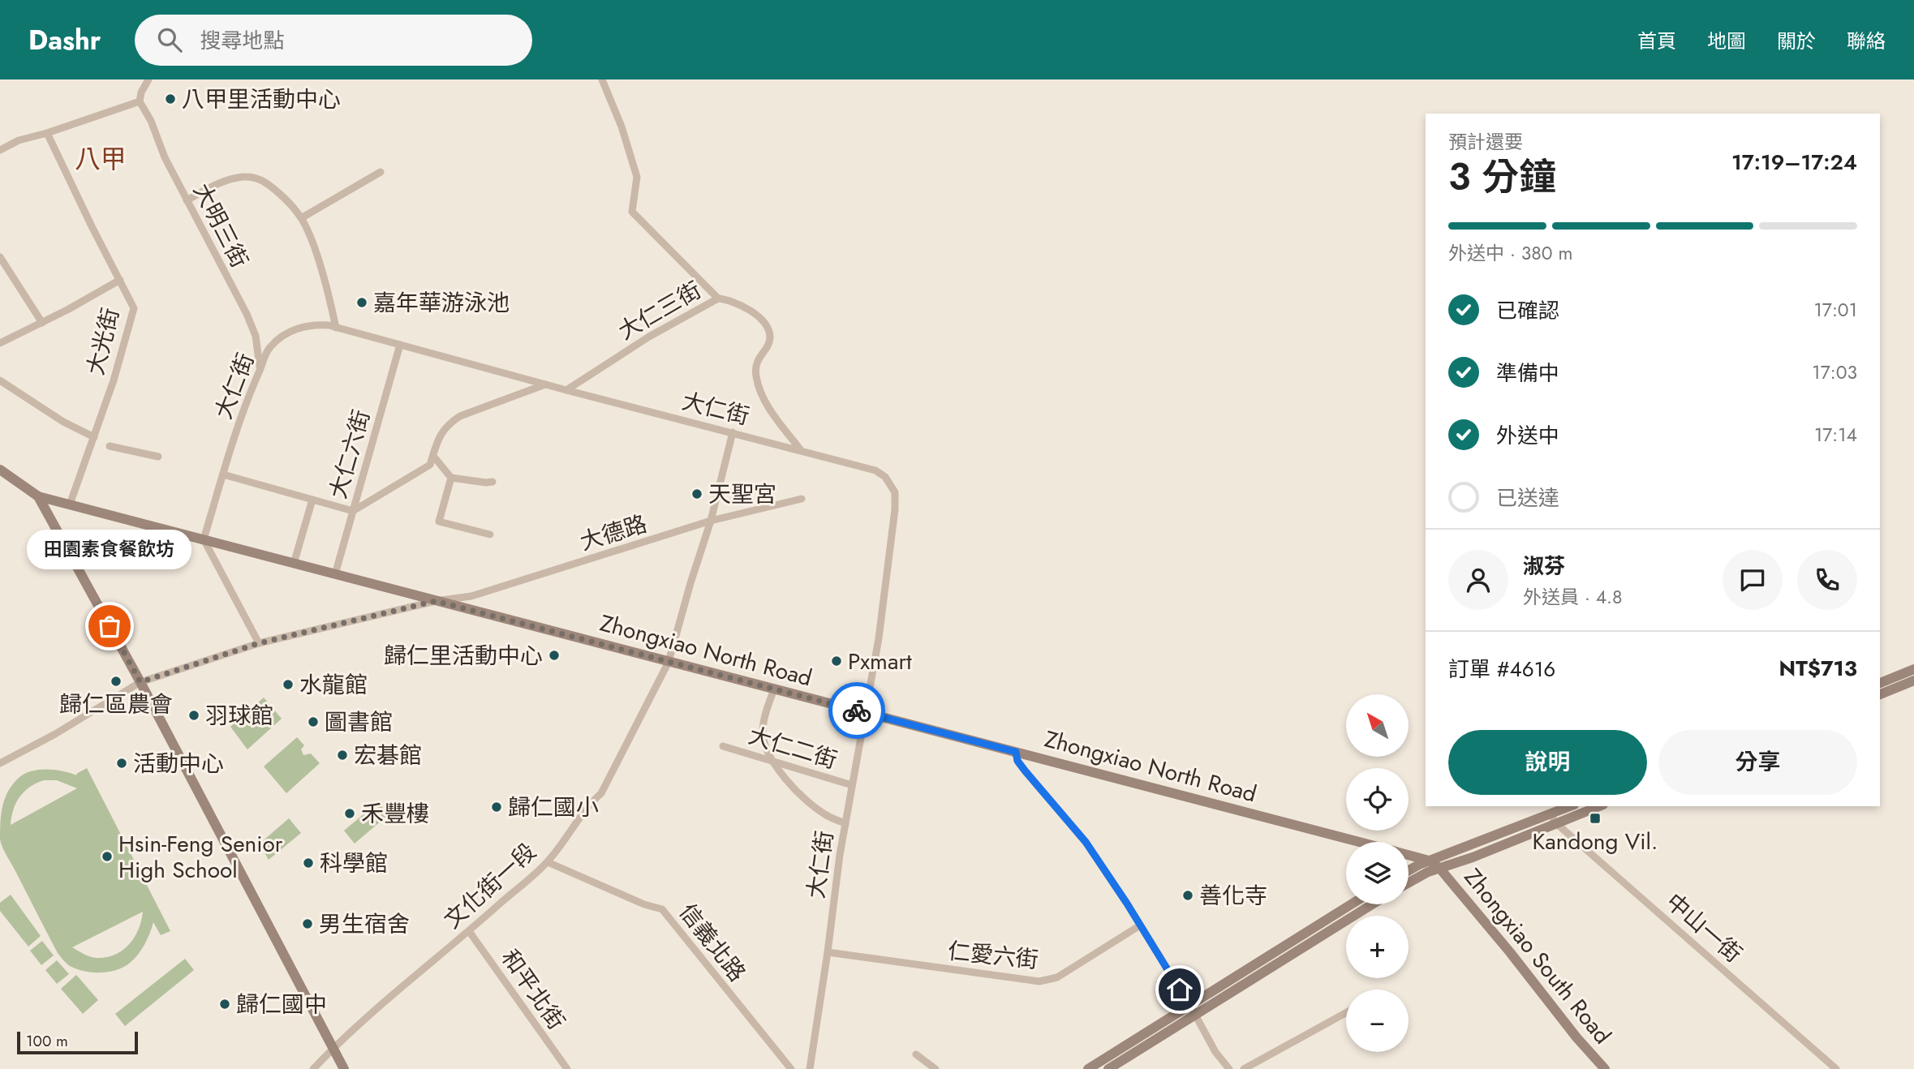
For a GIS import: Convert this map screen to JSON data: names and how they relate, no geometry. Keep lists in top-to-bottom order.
{
  "streets": {
    "main road": ["Zhongxiao North Road", "Zhongxiao South Road"],
    "street": [
      "大明三街",
      "大仁三街",
      "大光街",
      "大仁街",
      "大仁六街",
      "大德路",
      "大仁二街",
      "文化街一段",
      "中山一街",
      "信義北路",
      "仁愛六街",
      "和平北街"
    ]
  },
  "crossings": [
    ["大明三街", "大仁街"],
    ["大仁三街", "大仁街"],
    ["大光街", "Zhongxiao North Road"],
    ["大仁街", "大仁六街"],
    ["大仁街", "Zhongxiao North Road"],
    ["大仁街", "大仁二街"],
    ["大仁街", "文化街一段"],
    ["大仁街", "仁愛六街"],
    ["大仁六街", "Zhongxiao North Road"],
    ["大德路", "Zhongxiao North Road"],
    ["大德路", "文化街一段"],
    ["Zhongxiao North Road", "文化街一段"],
    ["Zhongxiao North Road", "Zhongxiao South Road"],
    ["文化街一段", "信義北路"],
    ["文化街一段", "和平北街"]
  ],
  "districts": ["八甲"],
  "places": {
    "other": [
      "八甲里活動中心",
      "嘉年華游泳池",
      "天聖宮",
      "田園素食餐飲坊",
      "歸仁里活動中心",
      "Pxmart",
      "歸仁區農會",
      "水龍館",
      "羽球館",
      "圖書館",
      "宏碁館",
      "活動中心",
      "歸仁國小",
      "禾豐樓",
      "Hsin-Feng Senior High School",
      "科學館",
      "善化寺",
      "男生宿舍",
      "歸仁國中"
    ],
    "transit": ["Kandong Vil."]
  },
  "scale_bar": "100 m",
  "north": "top left",
  "page": {
    "header": "Dashr",
    "search": "搜尋地點",
    "nav": [
      "首頁",
      "地圖",
      "關於",
      "聯絡"
    ],
    "heading": ["3 分鐘", "預計還要", "17:19–17:24"],
    "panel": [
      "淑芬",
      "外送員 · 4.8",
      "訂單 #4616",
      "NT$713"
    ],
    "bar": "外送中 · 380 m",
    "list": [
      ["已確認", "17:01"],
      ["準備中", "17:03"],
      ["外送中", "17:14"],
      "已送達"
    ],
    "bubble": "田園素食餐飲坊",
    "map_buttons": ["+", "−"],
    "buttons": ["說明", "分享"],
    "scale": "100 m"
  }
}
